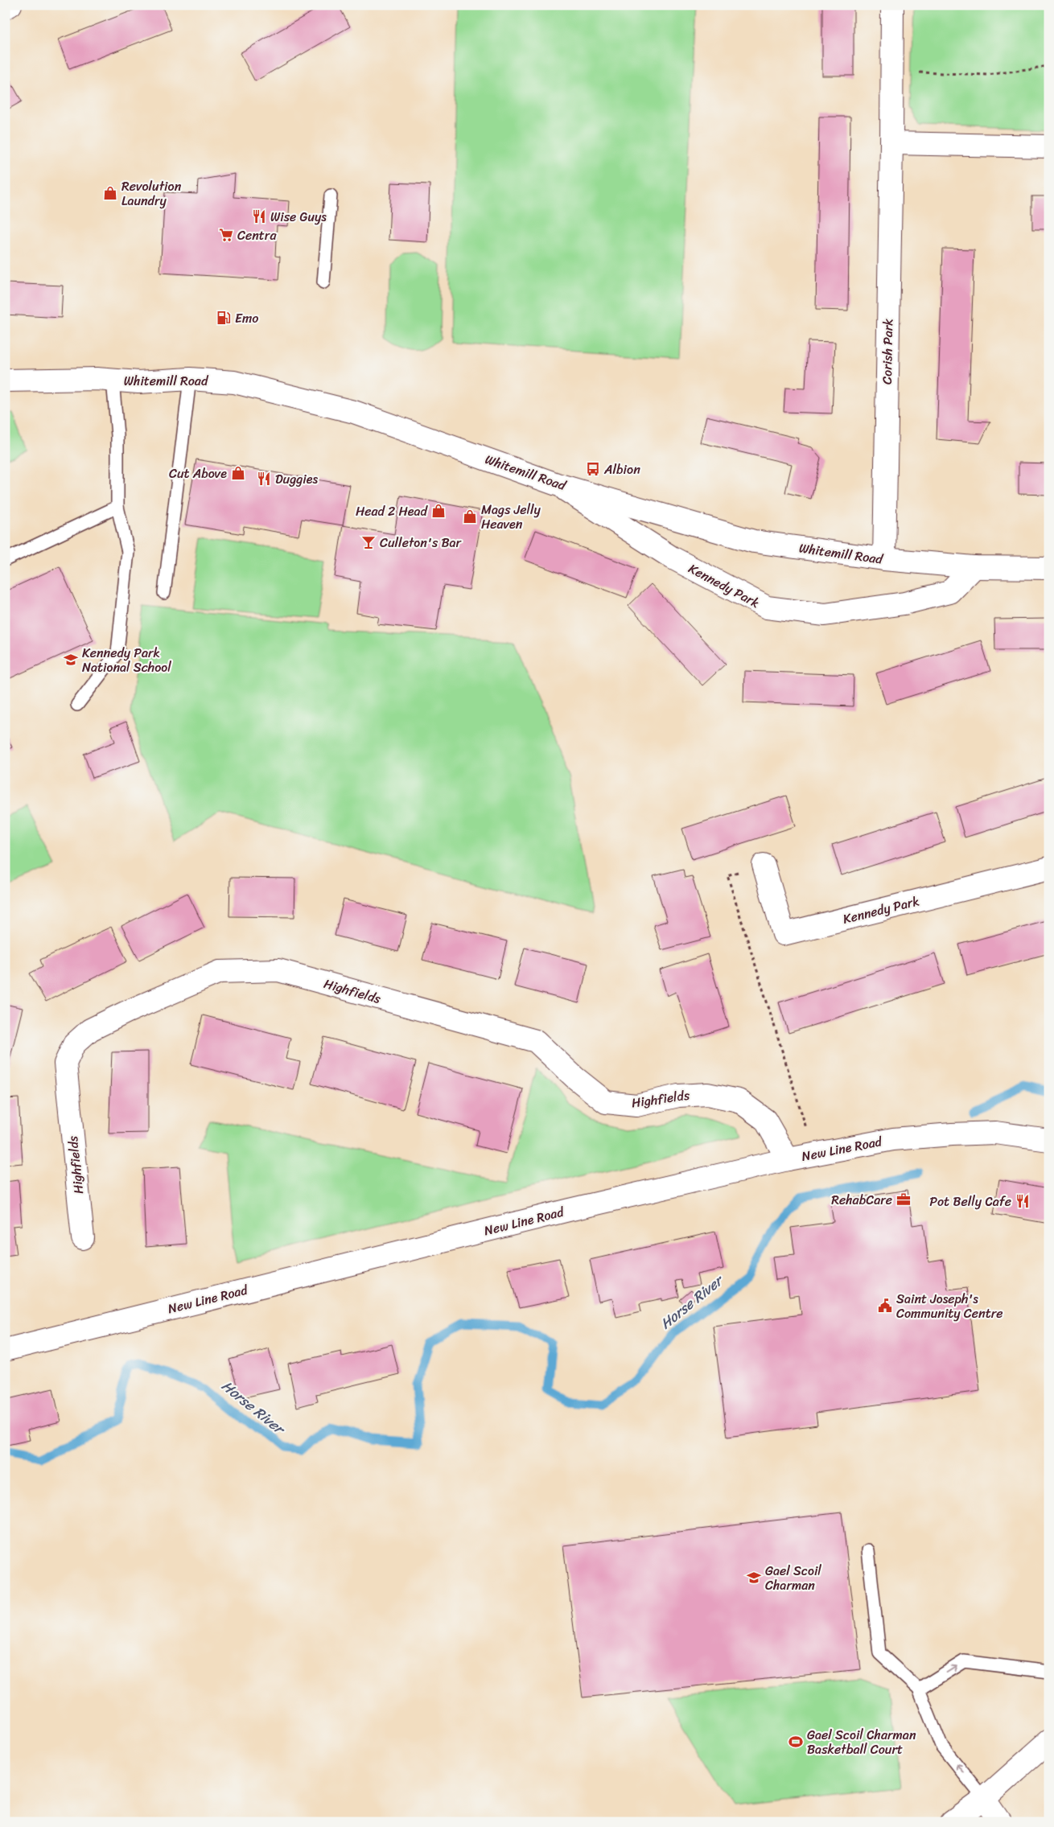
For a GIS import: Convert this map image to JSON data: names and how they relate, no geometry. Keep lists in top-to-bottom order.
{
  "streets": {
    "street": [
      "Corish Park",
      "Whitemill Road",
      "Kennedy Park",
      "Highfields",
      "New Line Road"
    ]
  },
  "crossings": [
    ["Corish Park", "Whitemill Road"],
    ["Whitemill Road", "Kennedy Park"],
    ["Highfields", "New Line Road"]
  ],
  "water": ["Horse River"],
  "places": {
    "shop": [
      "Revolution Laundry",
      "Cut Above",
      "Head 2 Head",
      "Mags Jelly Heaven"
    ],
    "restaurant": ["Wise Guys", "Duggies", "Pot Belly Cafe"],
    "supermarket": ["Centra"],
    "fuel station": ["Emo"],
    "bus stop": ["Albion"],
    "bar": ["Culleton's Bar"],
    "school or university": ["Kennedy Park National School", "Gael Scoil Charman"],
    "office": ["RehabCare"],
    "public building": ["Saint Joseph's Community Centre"],
    "sports": ["Gael Scoil Charman Basketball Court"]
  }
}
